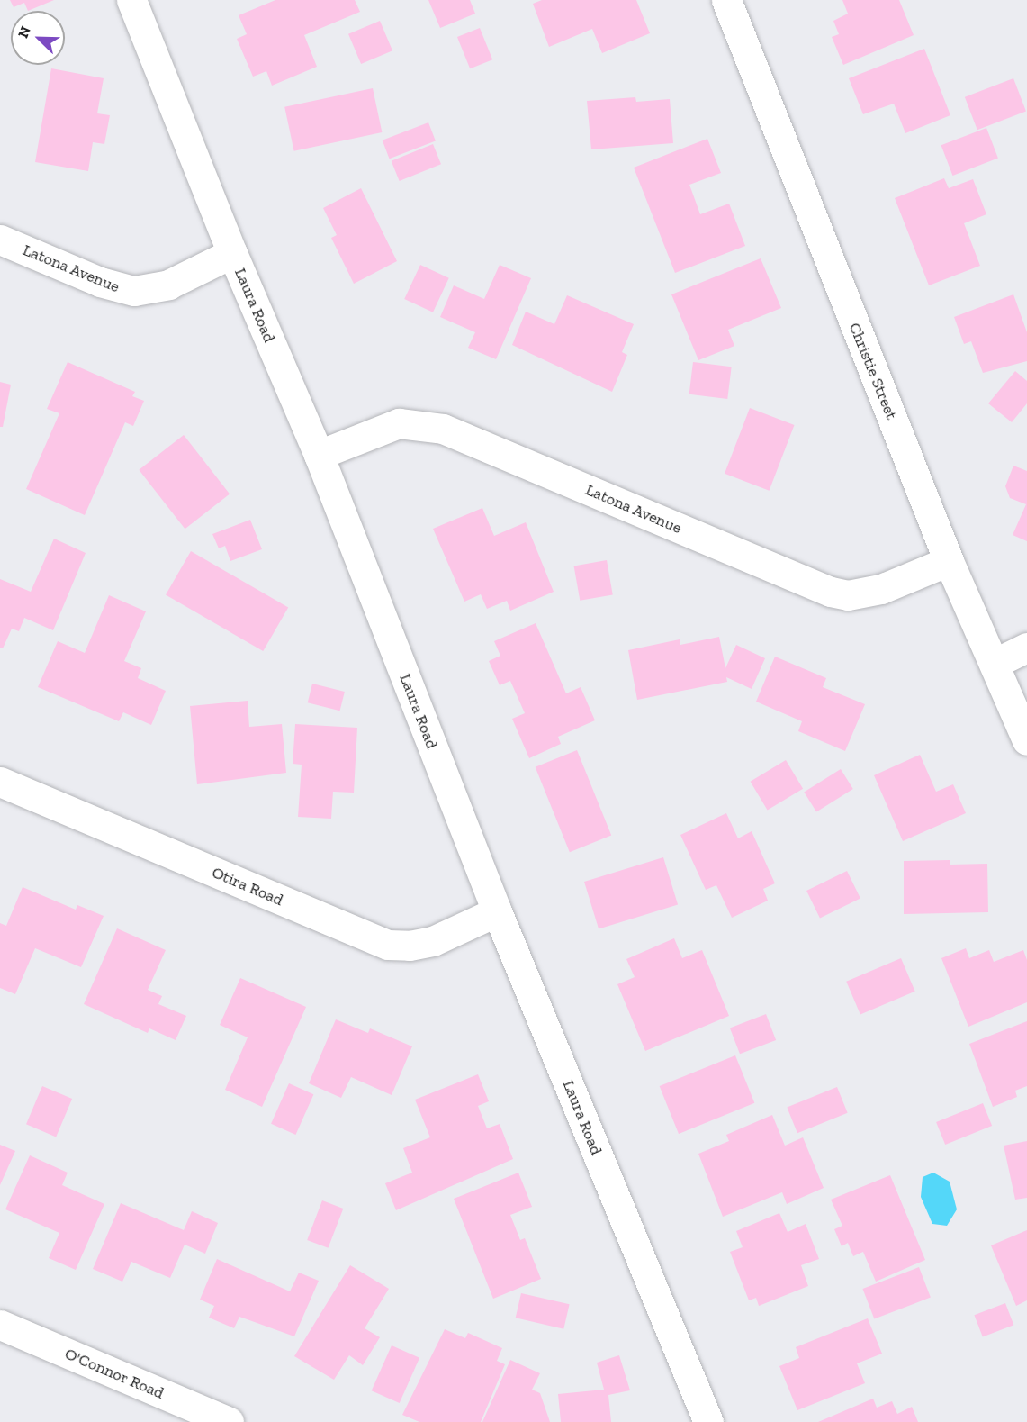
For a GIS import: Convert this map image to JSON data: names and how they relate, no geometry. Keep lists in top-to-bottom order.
{
  "streets": {
    "street": [
      "Latona Avenue",
      "Laura Road",
      "Christie Street",
      "Otira Road",
      "O'Connor Road"
    ]
  },
  "crossings": [
    ["Latona Avenue", "Laura Road"],
    ["Latona Avenue", "Christie Street"],
    ["Laura Road", "Otira Road"]
  ],
  "north": "top left"
}
